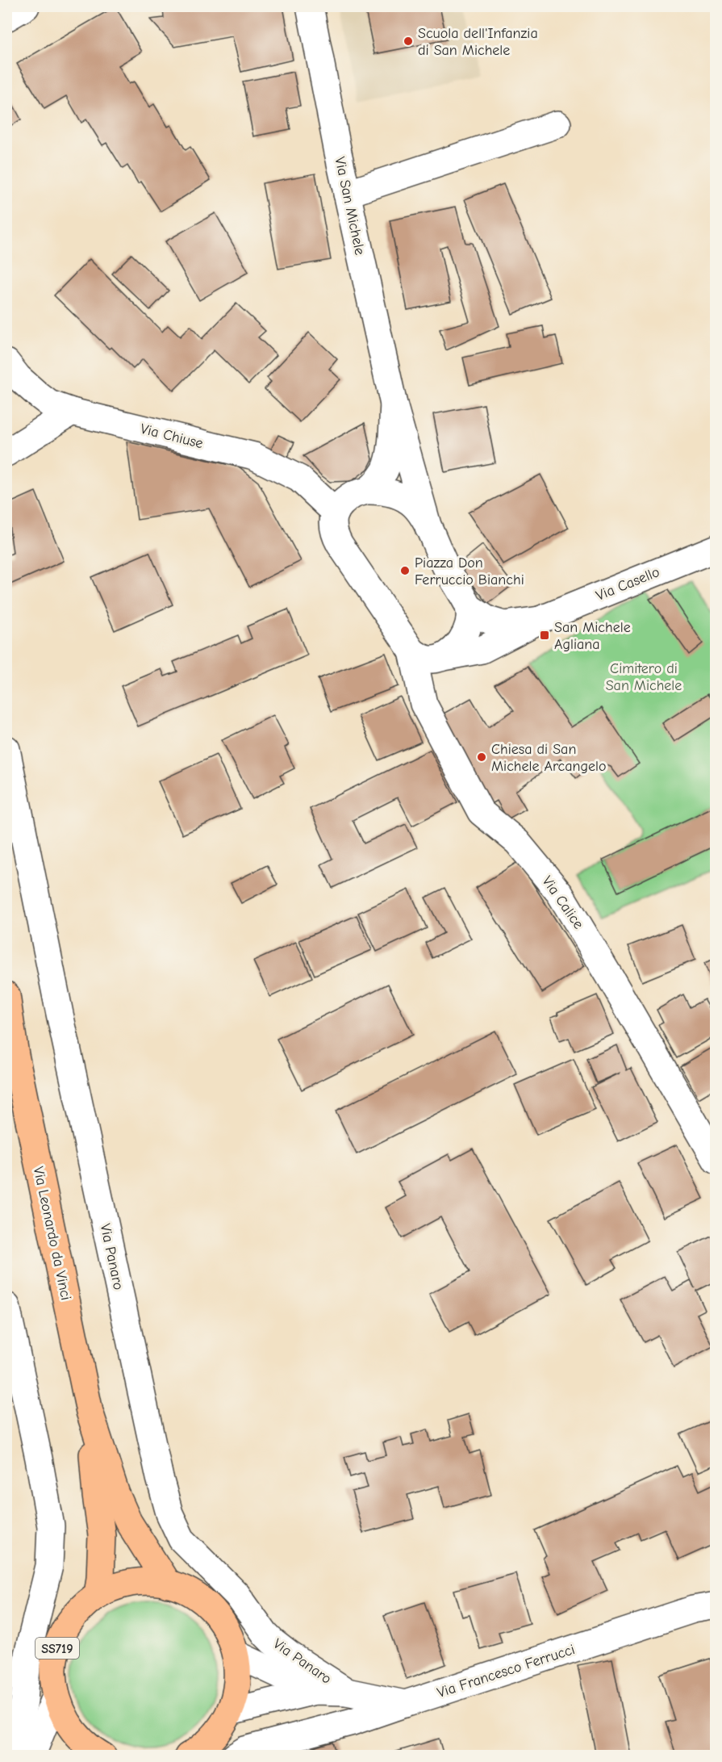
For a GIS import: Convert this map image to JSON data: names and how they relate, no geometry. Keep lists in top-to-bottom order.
{
  "streets": {
    "main road": ["Via Leonardo da Vinci", "SS719"],
    "street": [
      "Via San Michele",
      "Via Chiuse",
      "Via Casello",
      "Via Calice",
      "Via Panaro",
      "Via Francesco Ferrucci"
    ]
  },
  "crossings": [
    ["Via Leonardo da Vinci", "SS719"],
    ["Via Panaro", "Via Francesco Ferrucci"],
    ["SS719", "Via Francesco Ferrucci"]
  ],
  "parks": ["Cimitero di San Michele"],
  "places": {
    "other": ["Scuola dell'Infanzia di San Michele", "Piazza Don Ferruccio Bianchi", "Chiesa di San Michele Arcangelo"],
    "transit": ["San Michele Agliana"]
  }
}
